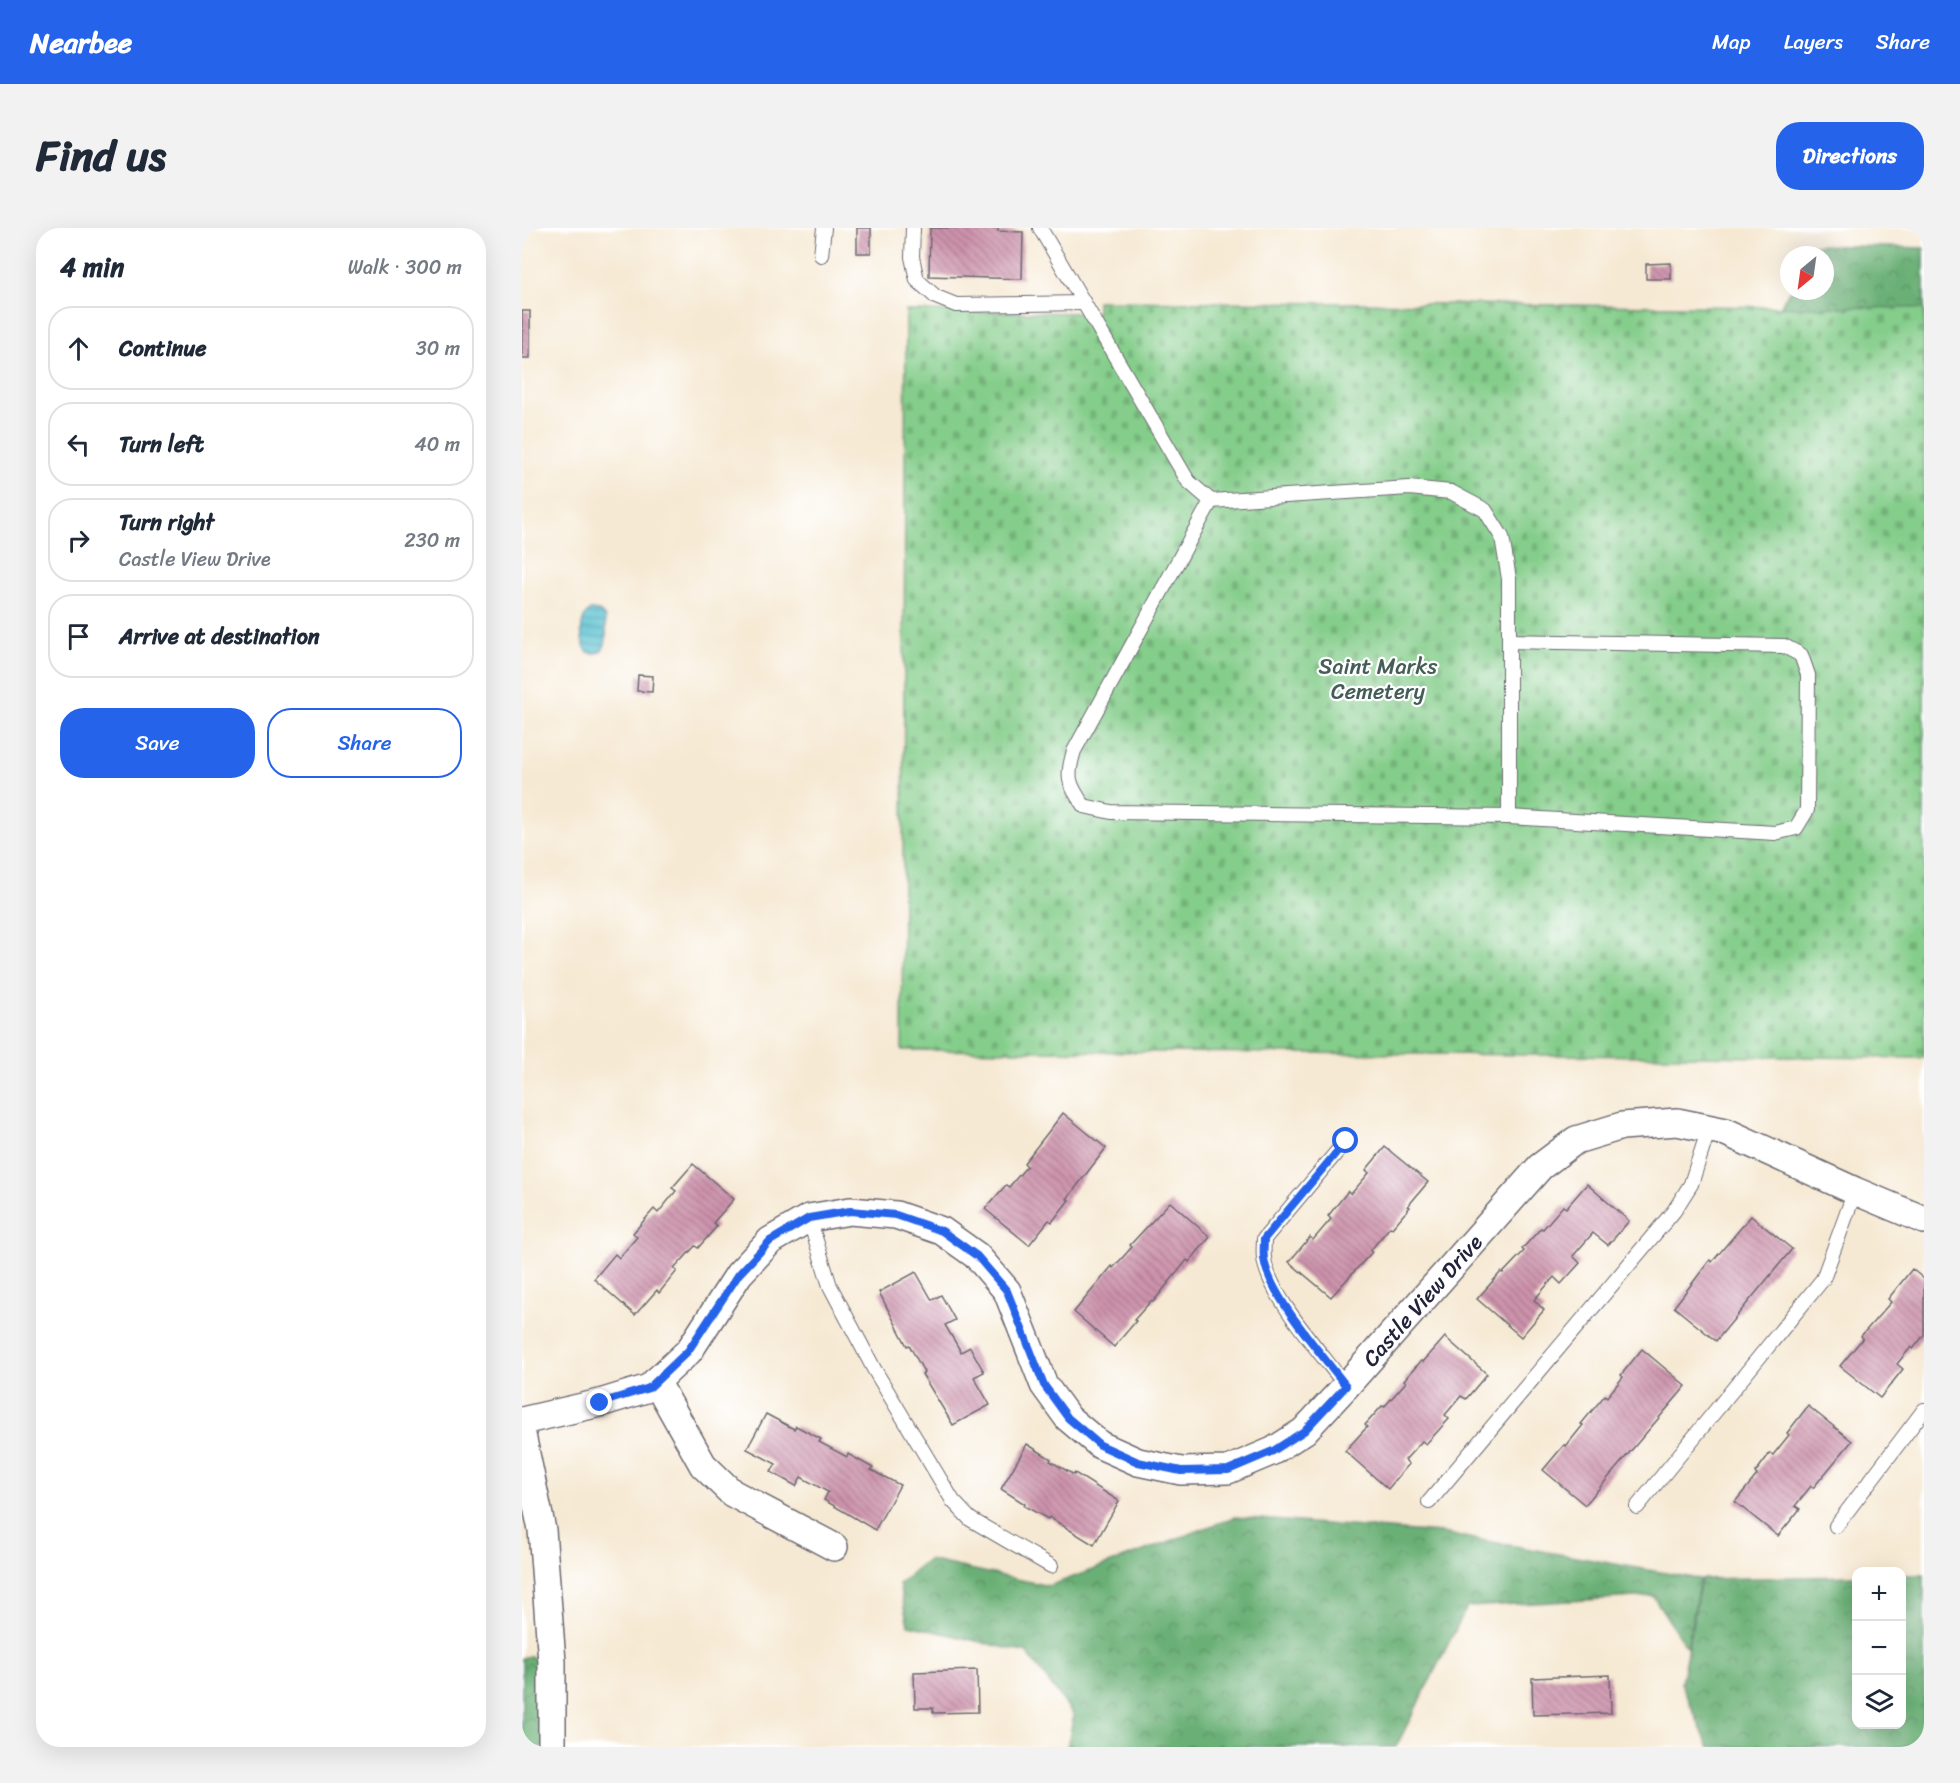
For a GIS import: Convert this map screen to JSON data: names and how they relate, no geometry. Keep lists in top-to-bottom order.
{
  "streets": {
    "street": ["Castle View Drive"]
  },
  "parks": ["Saint Marks Cemetery"],
  "north": "bottom left",
  "page": {
    "header": "Nearbee",
    "nav": ["Map", "Layers", "Share"],
    "title": "Find us",
    "buttons": [
      "Directions",
      ["Save", "Share"]
    ],
    "heading": ["4 min", "Walk · 300 m"],
    "list": [
      ["Continue", "30 m"],
      ["Turn left", "40 m"],
      ["Turn right", "Castle View Drive", "230 m"],
      "Arrive at destination"
    ],
    "map_buttons": ["+", "−"]
  }
}
